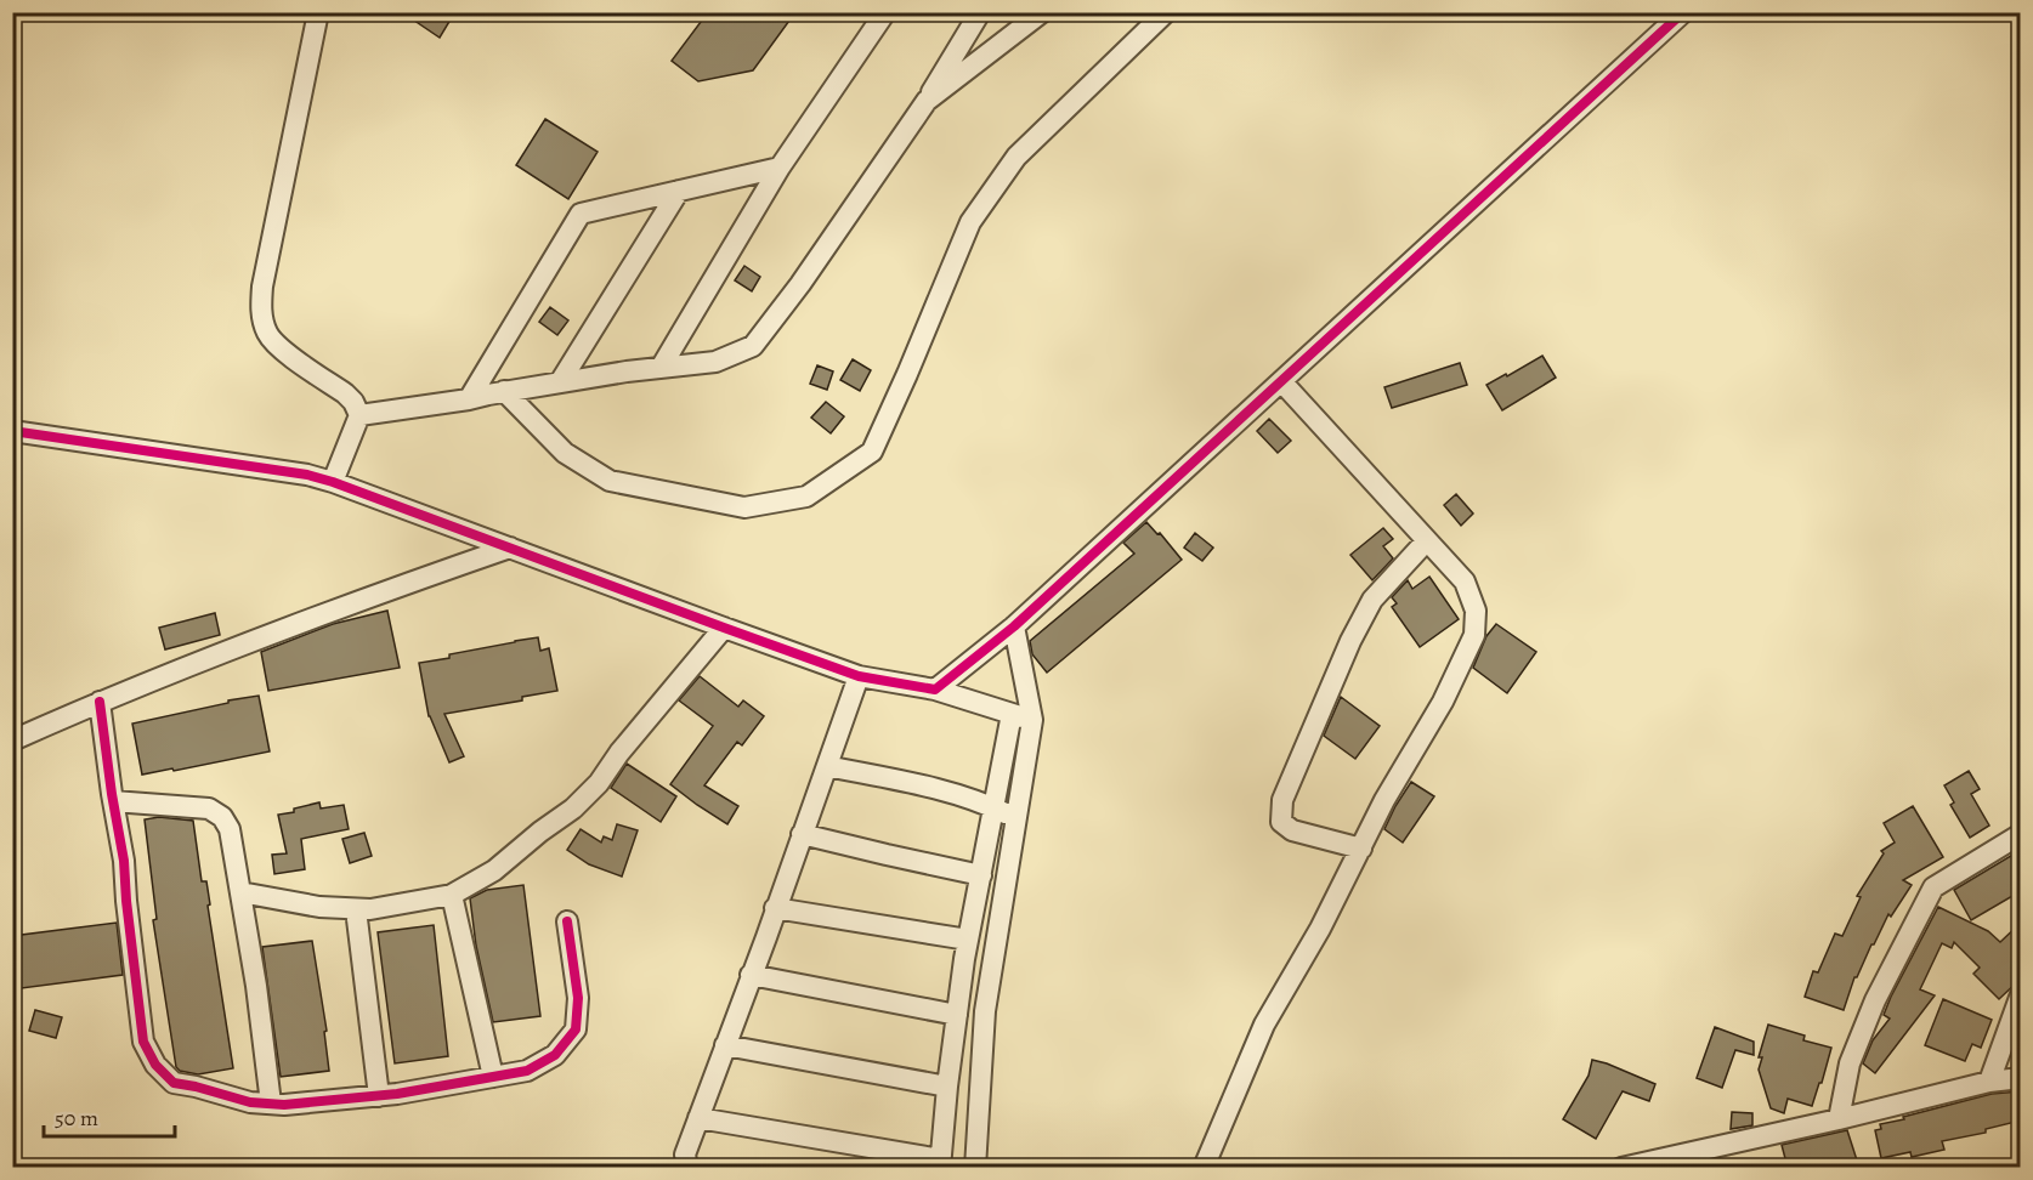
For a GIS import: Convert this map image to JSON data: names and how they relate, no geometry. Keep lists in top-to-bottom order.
{
  "scale_bar": "50 m"
}
